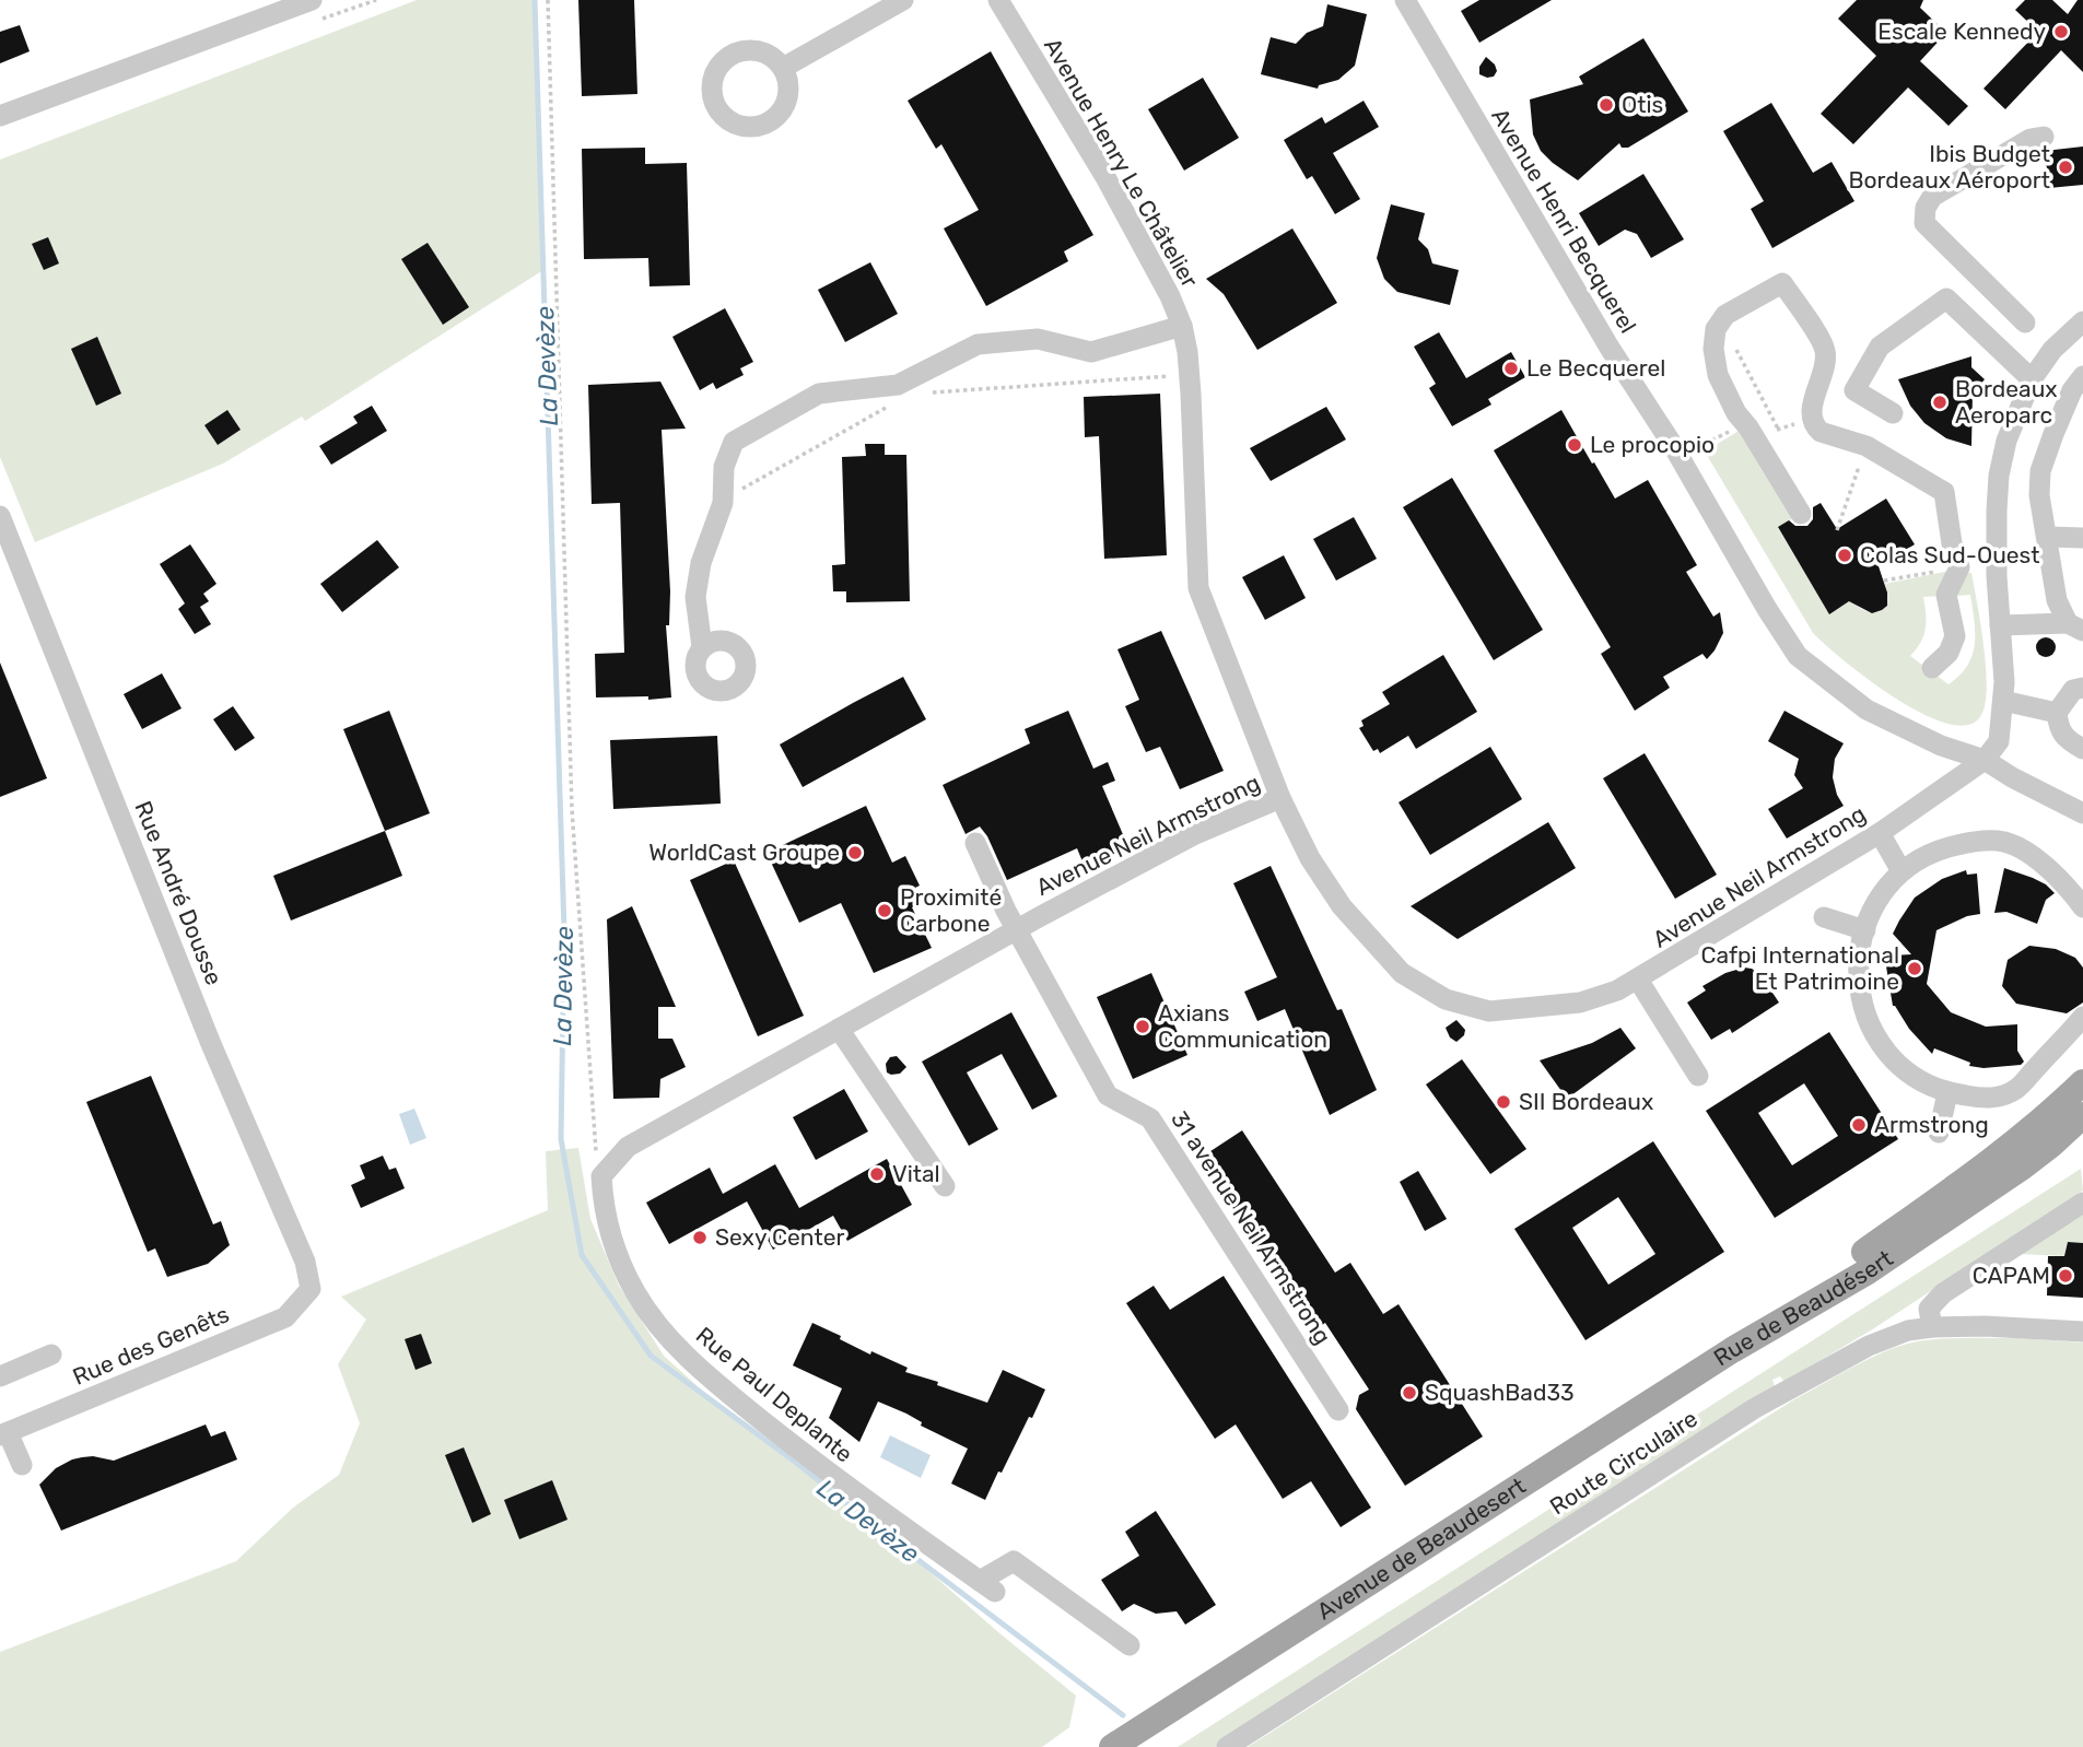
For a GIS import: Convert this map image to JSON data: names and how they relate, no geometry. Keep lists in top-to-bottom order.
{
  "streets": {
    "main road": ["Rue de Beaudésert", "Avenue de Beaudesert"],
    "street": [
      "Avenue Henry Le Châtelier",
      "Avenue Henri Becquerel",
      "Avenue Neil Armstrong",
      "Rue André Dousse",
      "31 avenue Neil Armstrong",
      "Rue des Genêts",
      "Rue Paul Deplante",
      "Route Circulaire"
    ]
  },
  "crossings": [
    ["Avenue Henry Le Châtelier", "Avenue Neil Armstrong"],
    ["Avenue Henri Becquerel", "Avenue Neil Armstrong"],
    ["Avenue Neil Armstrong", "31 avenue Neil Armstrong"],
    ["Avenue Neil Armstrong", "Rue Paul Deplante"],
    ["Rue André Dousse", "Rue des Genêts"],
    ["Rue de Beaudésert", "Avenue de Beaudesert"]
  ],
  "water": ["La Devèze"],
  "places": [
    "Escale Kennedy",
    "Otis",
    "Ibis Budget Bordeaux Aéroport",
    "Le Becquerel",
    "Bordeaux Aeroparc",
    "Le procopio",
    "Colas Sud-Ouest",
    "WorldCast Groupe",
    "Proximité Carbone",
    "Cafpi International Et Patrimoine",
    "Axians Communication",
    "SII Bordeaux",
    "Armstrong",
    "Vital",
    "Sexy Center",
    "CAPAM",
    "SquashBad33"
  ]
}
